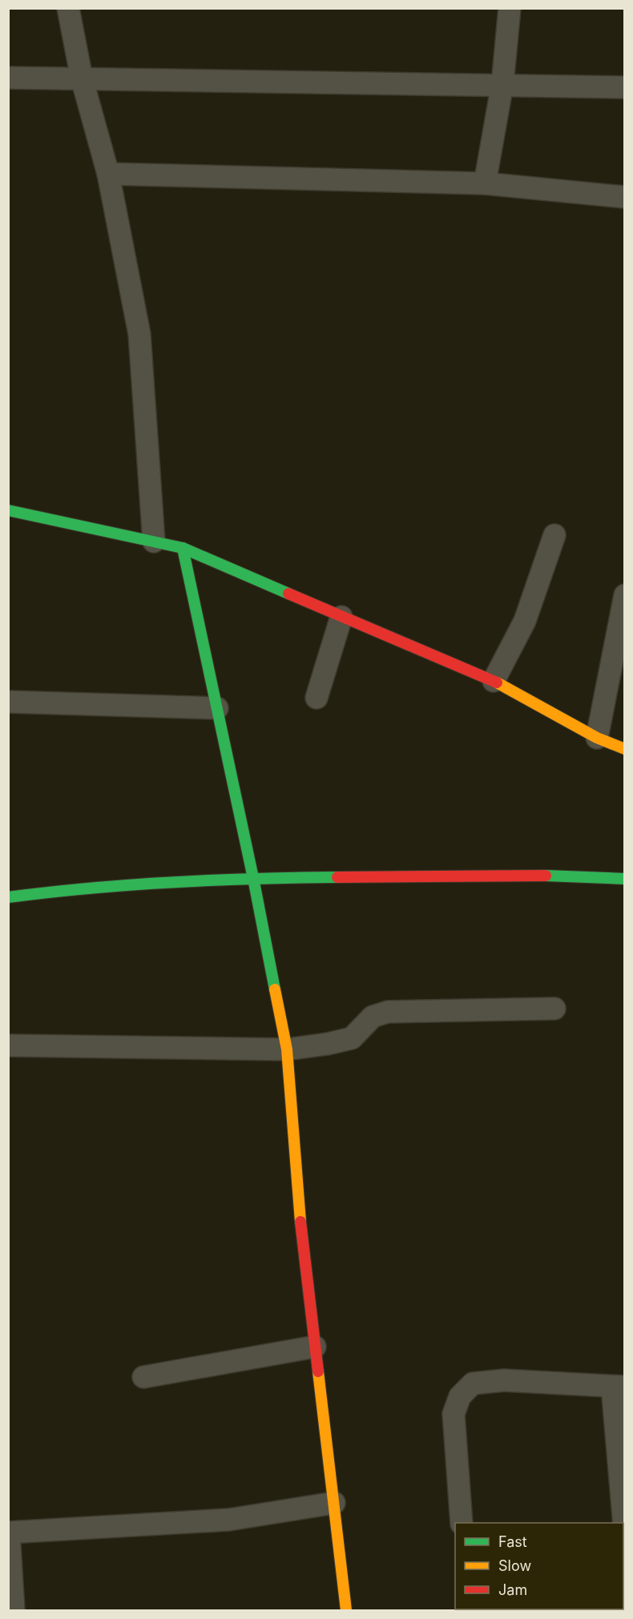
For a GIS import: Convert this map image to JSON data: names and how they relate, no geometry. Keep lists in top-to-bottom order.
{
  "legend": ["Fast", "Slow", "Jam"]
}
